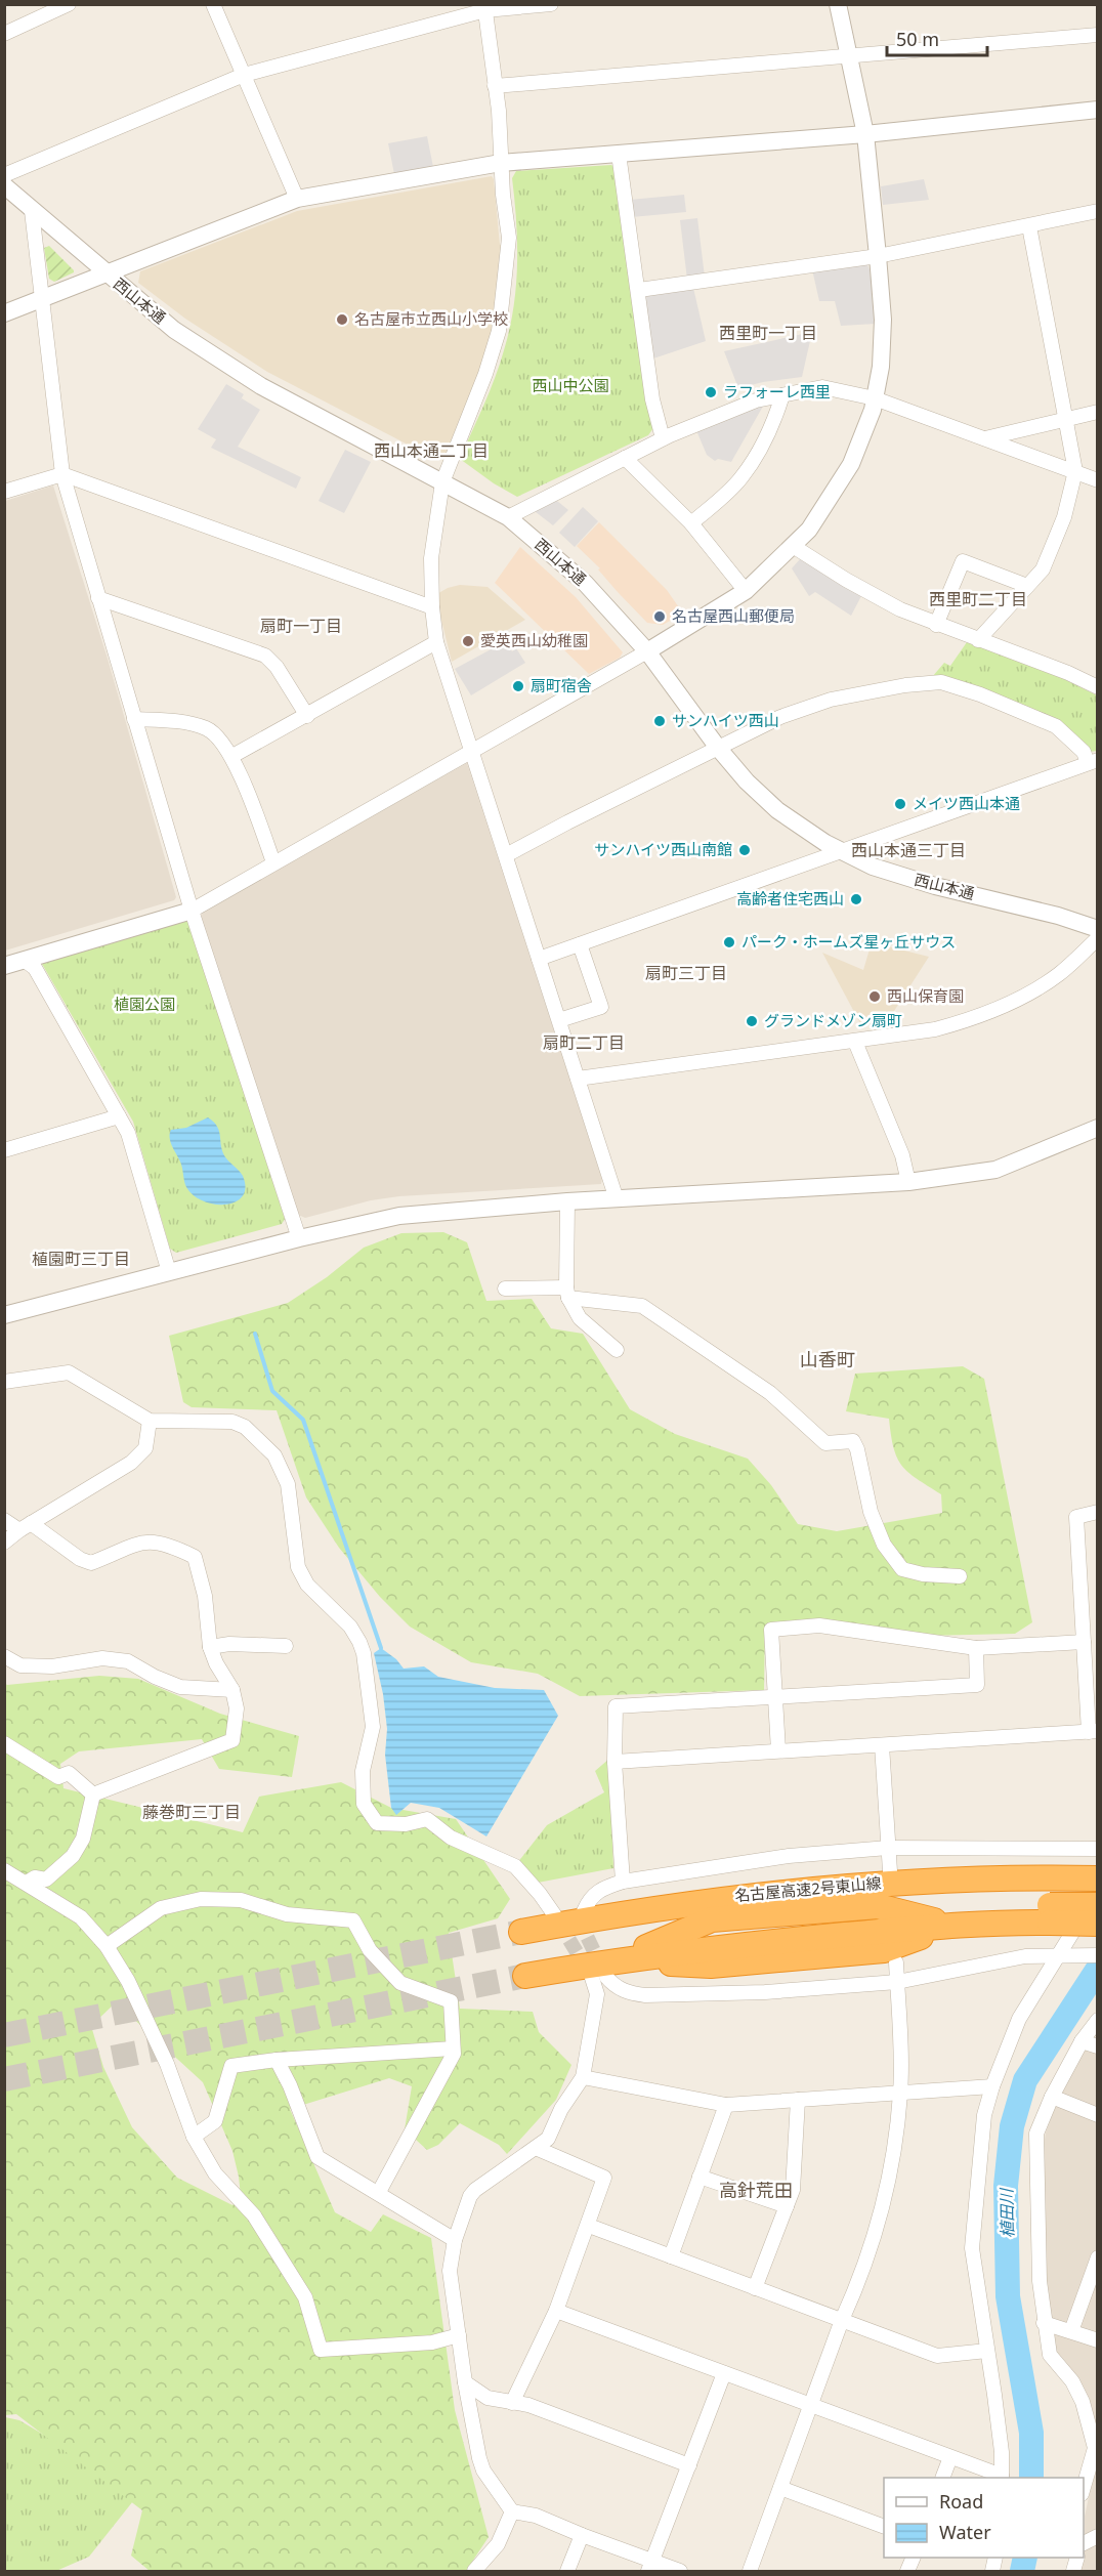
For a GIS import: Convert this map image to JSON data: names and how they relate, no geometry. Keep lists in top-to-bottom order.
{
  "streets": {
    "highway": ["名古屋高速2号東山線"],
    "street": ["西山本通"]
  },
  "districts": [
    "西里町一丁目",
    "西山本通二丁目",
    "西里町二丁目",
    "扇町一丁目",
    "西山本通三丁目",
    "扇町三丁目",
    "扇町二丁目",
    "植園町三丁目",
    "山香町",
    "藤巻町三丁目",
    "高針荒田"
  ],
  "water": ["植田川"],
  "parks": ["西山中公園", "植園公園"],
  "places": [
    "名古屋市立西山小学校",
    "ラフォーレ西里",
    "名古屋西山郵便局",
    "愛英西山幼稚園",
    "扇町宿舎",
    "サンハイツ西山",
    "メイツ西山本通",
    "サンハイツ西山南館",
    "高齢者住宅西山",
    "パーク・ホームズ星ヶ丘サウス",
    "西山保育園",
    "グランドメゾン扇町"
  ],
  "legend": ["Road", "Water"],
  "scale_bar": "50 m"
}
